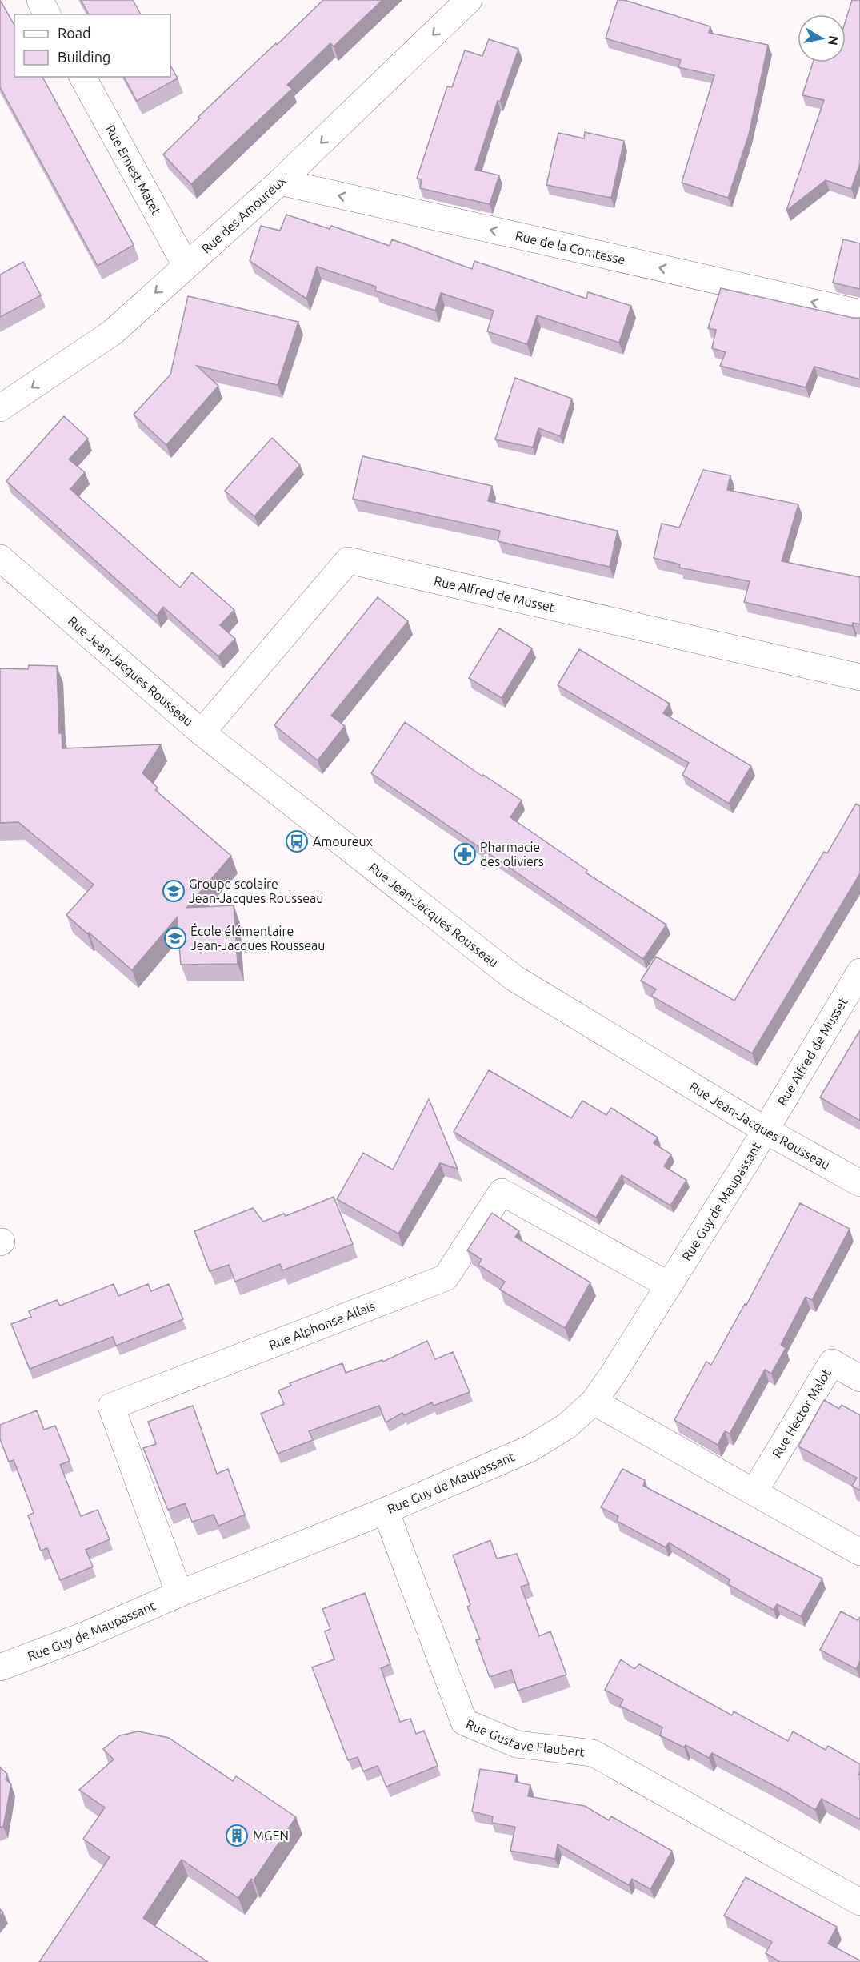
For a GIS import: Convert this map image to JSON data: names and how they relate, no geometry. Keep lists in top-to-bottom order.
{
  "streets": {
    "street": [
      "Rue Ernest Matet",
      "Rue des Amoureux",
      "Rue de la Comtesse",
      "Rue Alfred de Musset",
      "Rue Jean-Jacques Rousseau",
      "Rue Guy de Maupassant",
      "Rue Alphonse Allais",
      "Rue Hector Malot",
      "Rue Gustave Flaubert"
    ]
  },
  "crossings": [
    ["Rue Ernest Matet", "Rue des Amoureux"],
    ["Rue des Amoureux", "Rue de la Comtesse"],
    ["Rue Alfred de Musset", "Rue Jean-Jacques Rousseau"],
    ["Rue Alfred de Musset", "Rue Guy de Maupassant"],
    ["Rue Jean-Jacques Rousseau", "Rue Guy de Maupassant"],
    ["Rue Guy de Maupassant", "Rue Alphonse Allais"],
    ["Rue Guy de Maupassant", "Rue Gustave Flaubert"]
  ],
  "one_way": ["Rue des Amoureux", "Rue de la Comtesse"],
  "places": {
    "bus stop": ["Amoureux"],
    "pharmacy": ["Pharmacie des oliviers"],
    "school or university": ["Groupe scolaire Jean-Jacques Rousseau", "École élémentaire Jean-Jacques Rousseau"],
    "building": ["MGEN"]
  },
  "legend": ["Road", "Building"],
  "north": "right"
}
